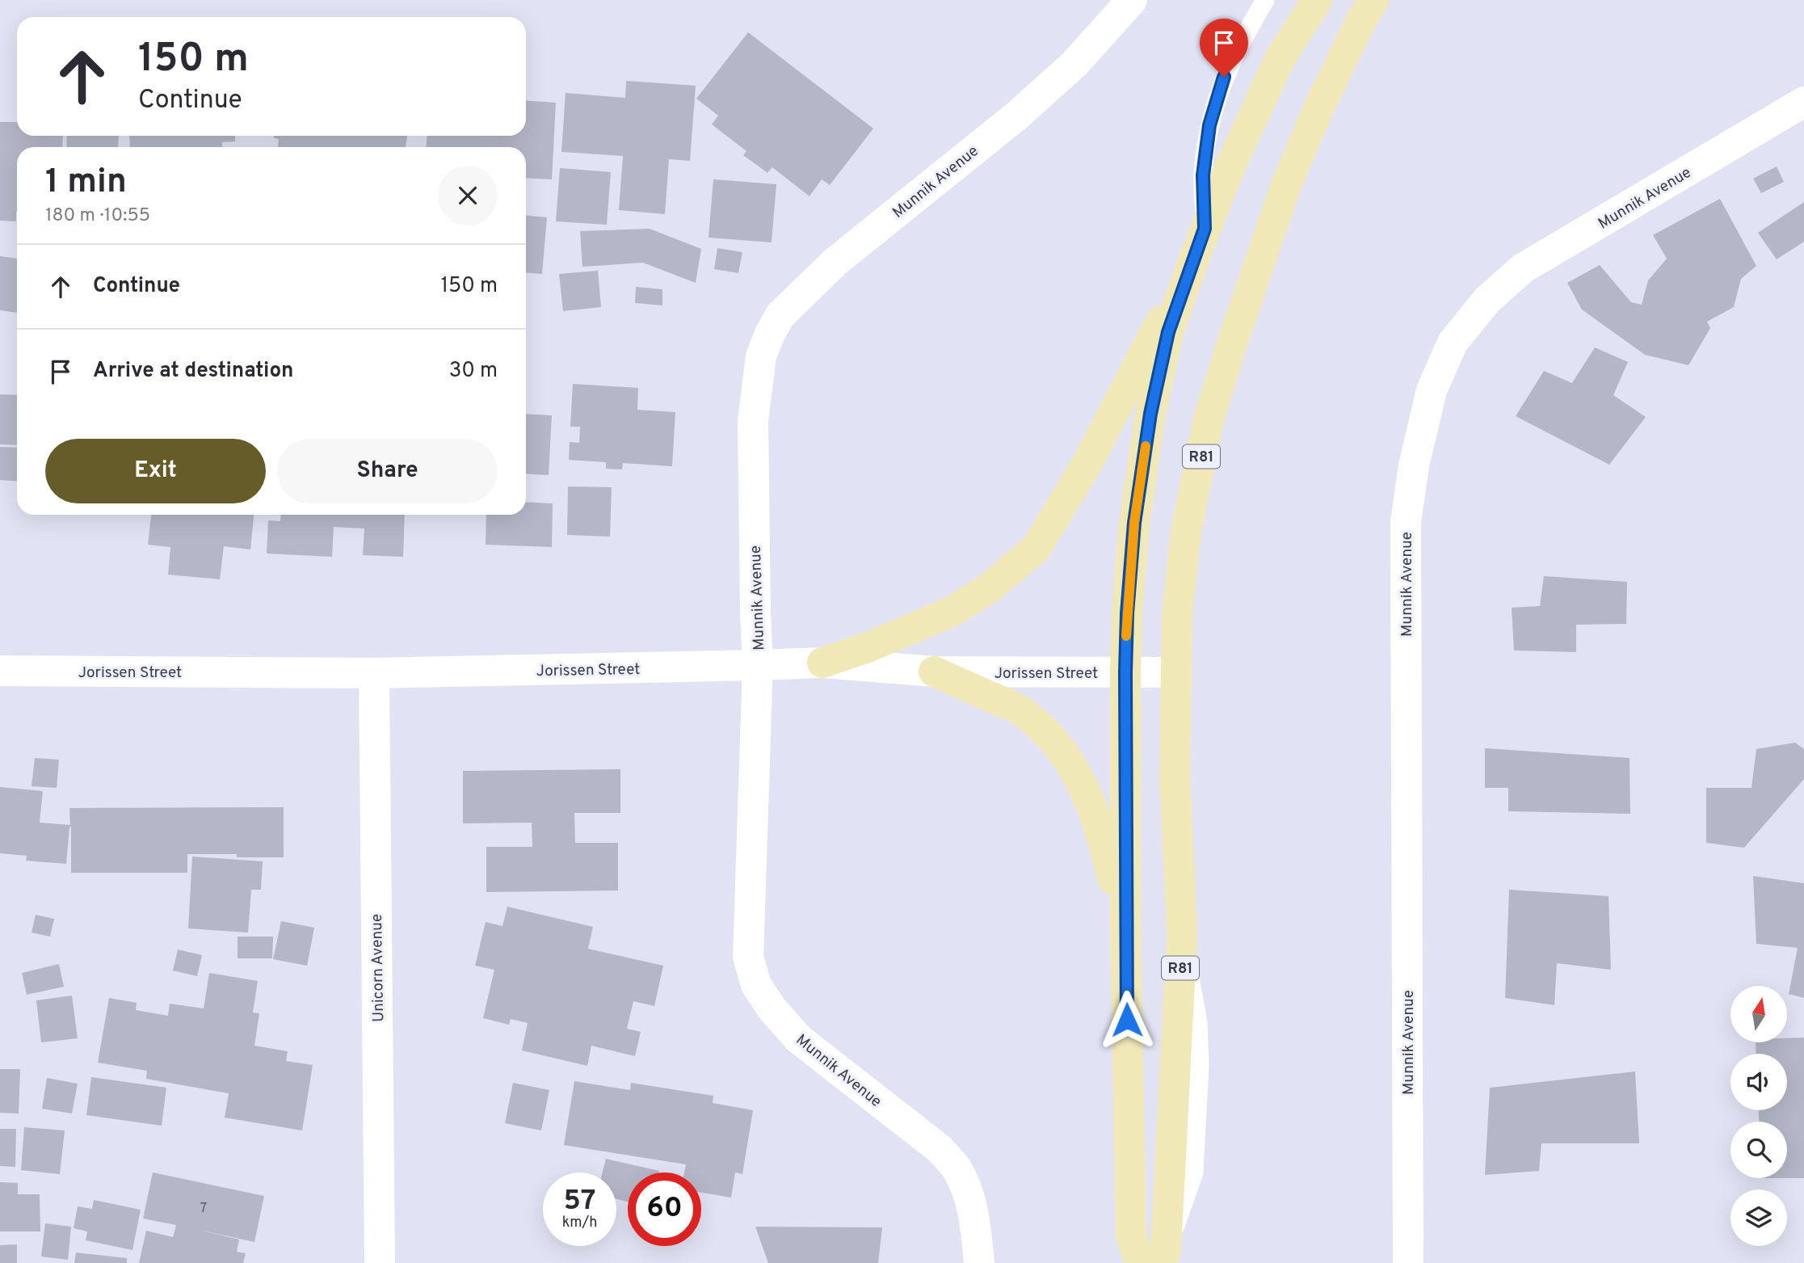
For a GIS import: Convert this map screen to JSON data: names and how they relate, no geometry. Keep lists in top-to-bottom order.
{
  "streets": {
    "main road": ["R81"],
    "street": ["Munnik Avenue", "Jorissen Street", "Unicorn Avenue"]
  },
  "crossings": [
    ["Munnik Avenue", "Jorissen Street"],
    ["R81", "Jorissen Street"],
    ["Jorissen Street", "Unicorn Avenue"]
  ],
  "house_numbers": ["7"],
  "north": "top",
  "page": {
    "turn": ["150 m", "Continue"],
    "heading": ["1 min", "180 m · 10:55"],
    "list": [
      {
        "name": "Continue",
        "value": "150 m"
      },
      {
        "name": "Arrive at destination",
        "value": "30 m"
      }
    ],
    "buttons": ["Exit", "Share"],
    "speed": "57 km/h",
    "limit": "60"
  }
}
